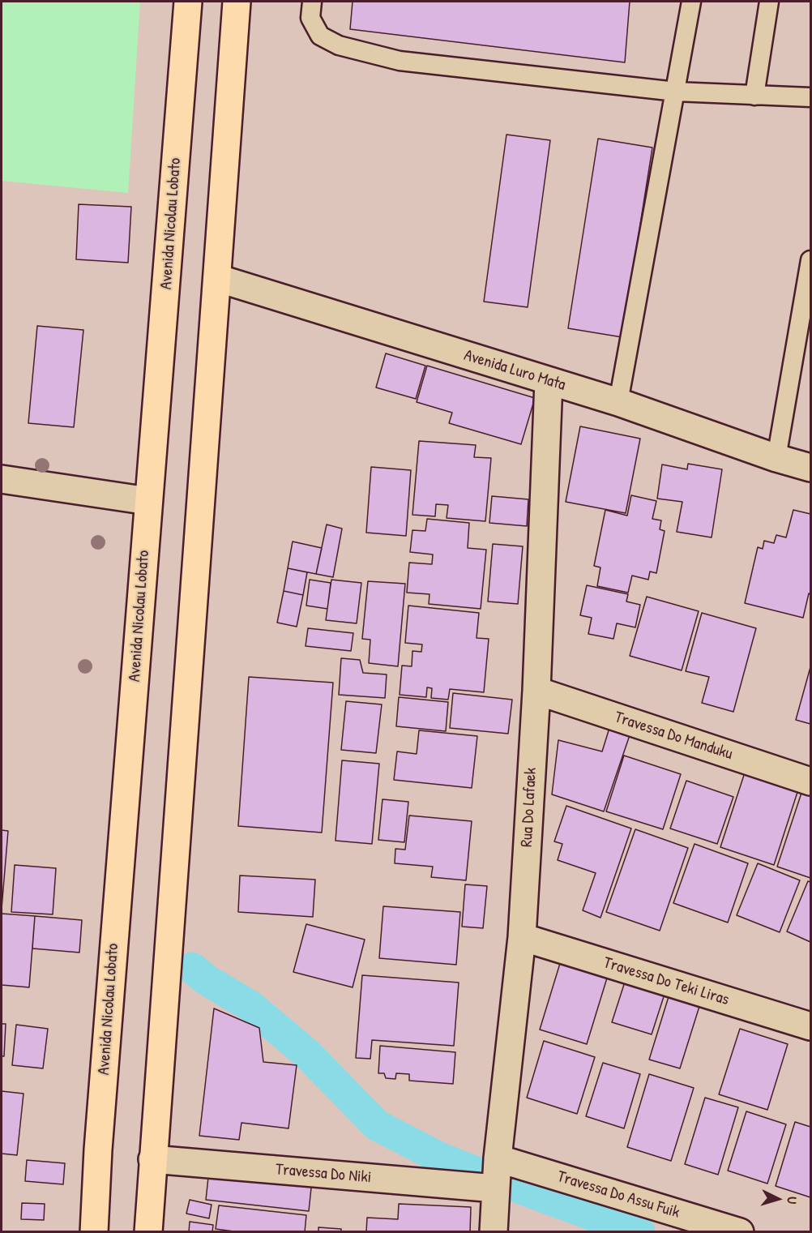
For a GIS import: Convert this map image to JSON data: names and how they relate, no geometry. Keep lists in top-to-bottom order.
{
  "streets": {
    "main road": ["Avenida Nicolau Lobato"],
    "street": [
      "Avenida Luro Mata",
      "Travessa Do Manduku",
      "Rua Do Lafaek",
      "Travessa Do Teki Liras",
      "Travessa Do Niki",
      "Travessa Do Assu Fuik"
    ]
  },
  "crossings": [
    ["Avenida Luro Mata", "Rua Do Lafaek"],
    ["Travessa Do Manduku", "Rua Do Lafaek"],
    ["Rua Do Lafaek", "Travessa Do Teki Liras"],
    ["Rua Do Lafaek", "Travessa Do Niki"],
    ["Rua Do Lafaek", "Travessa Do Assu Fuik"]
  ],
  "north": "right"
}
